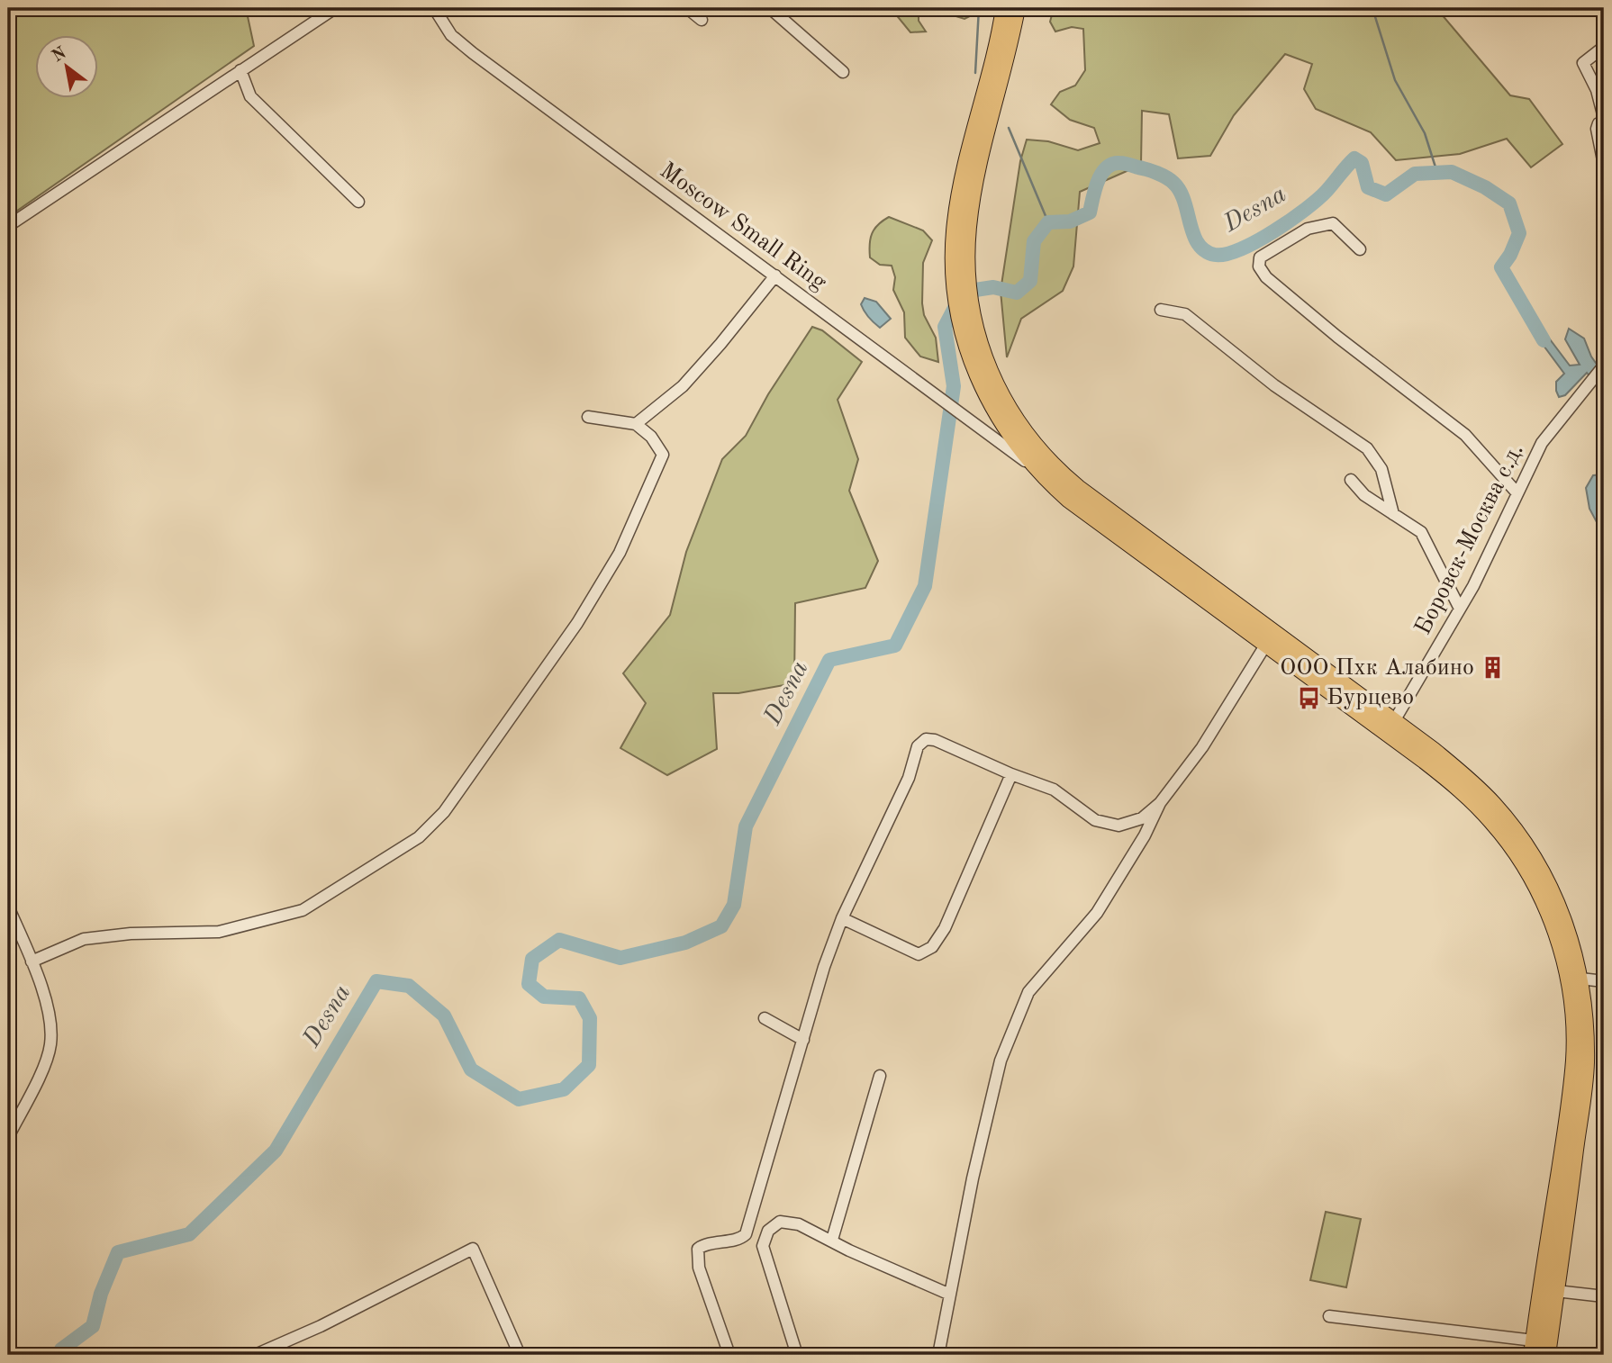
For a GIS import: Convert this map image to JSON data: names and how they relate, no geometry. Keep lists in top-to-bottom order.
{
  "streets": {
    "street": ["Moscow Small Ring", "Боровск-Москва с.д."]
  },
  "water": ["Desna"],
  "places": {
    "building": ["ООО Пхк Алабино"],
    "bus stop": ["Бурцево"]
  },
  "north": "top left"
}
